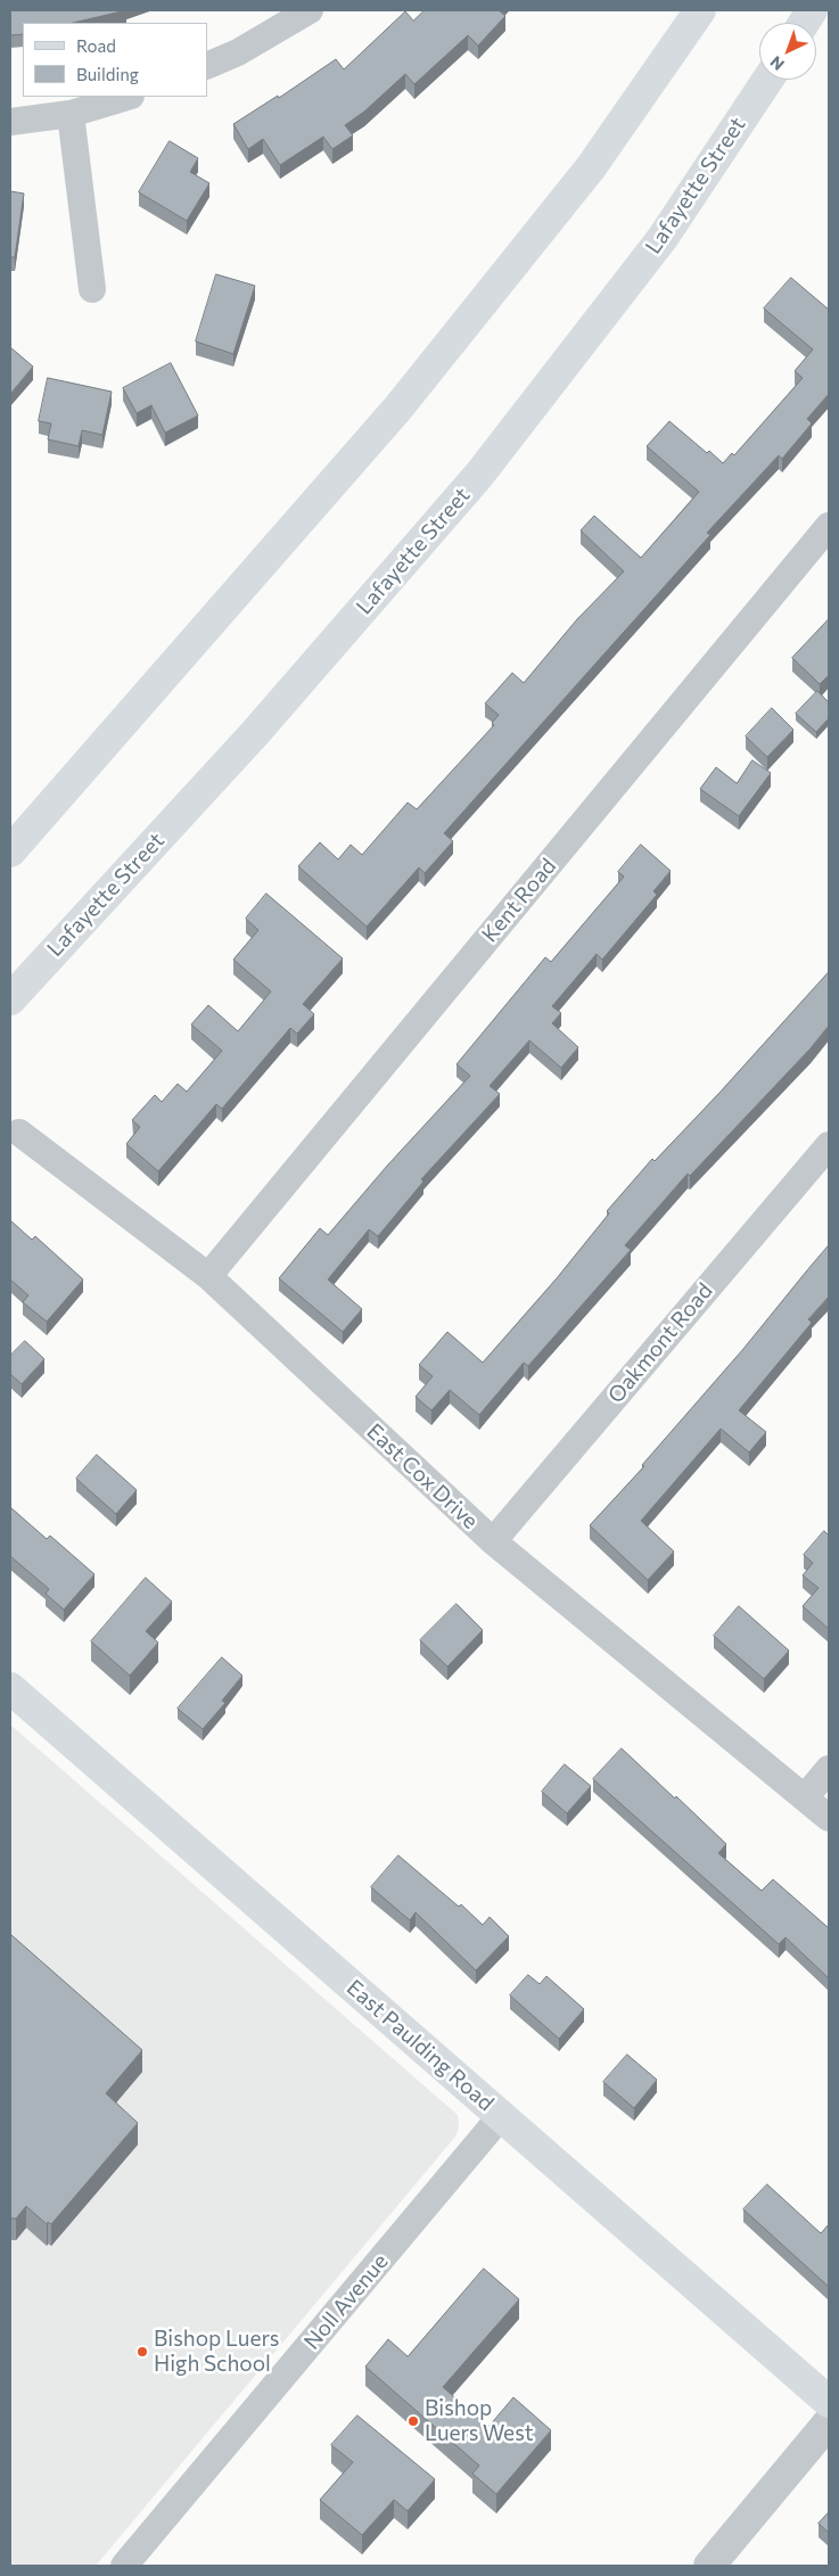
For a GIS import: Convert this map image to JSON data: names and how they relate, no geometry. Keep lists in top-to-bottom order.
{
  "streets": {
    "main road": ["Lafayette Street", "East Paulding Road"],
    "street": [
      "Kent Road",
      "Oakmont Road",
      "East Cox Drive",
      "Noll Avenue"
    ]
  },
  "crossings": [
    ["Kent Road", "East Cox Drive"],
    ["Oakmont Road", "East Cox Drive"],
    ["East Paulding Road", "Noll Avenue"]
  ],
  "places": ["Bishop Luers High School", "Bishop Luers West"],
  "legend": ["Road", "Building"],
  "north": "bottom left"
}
